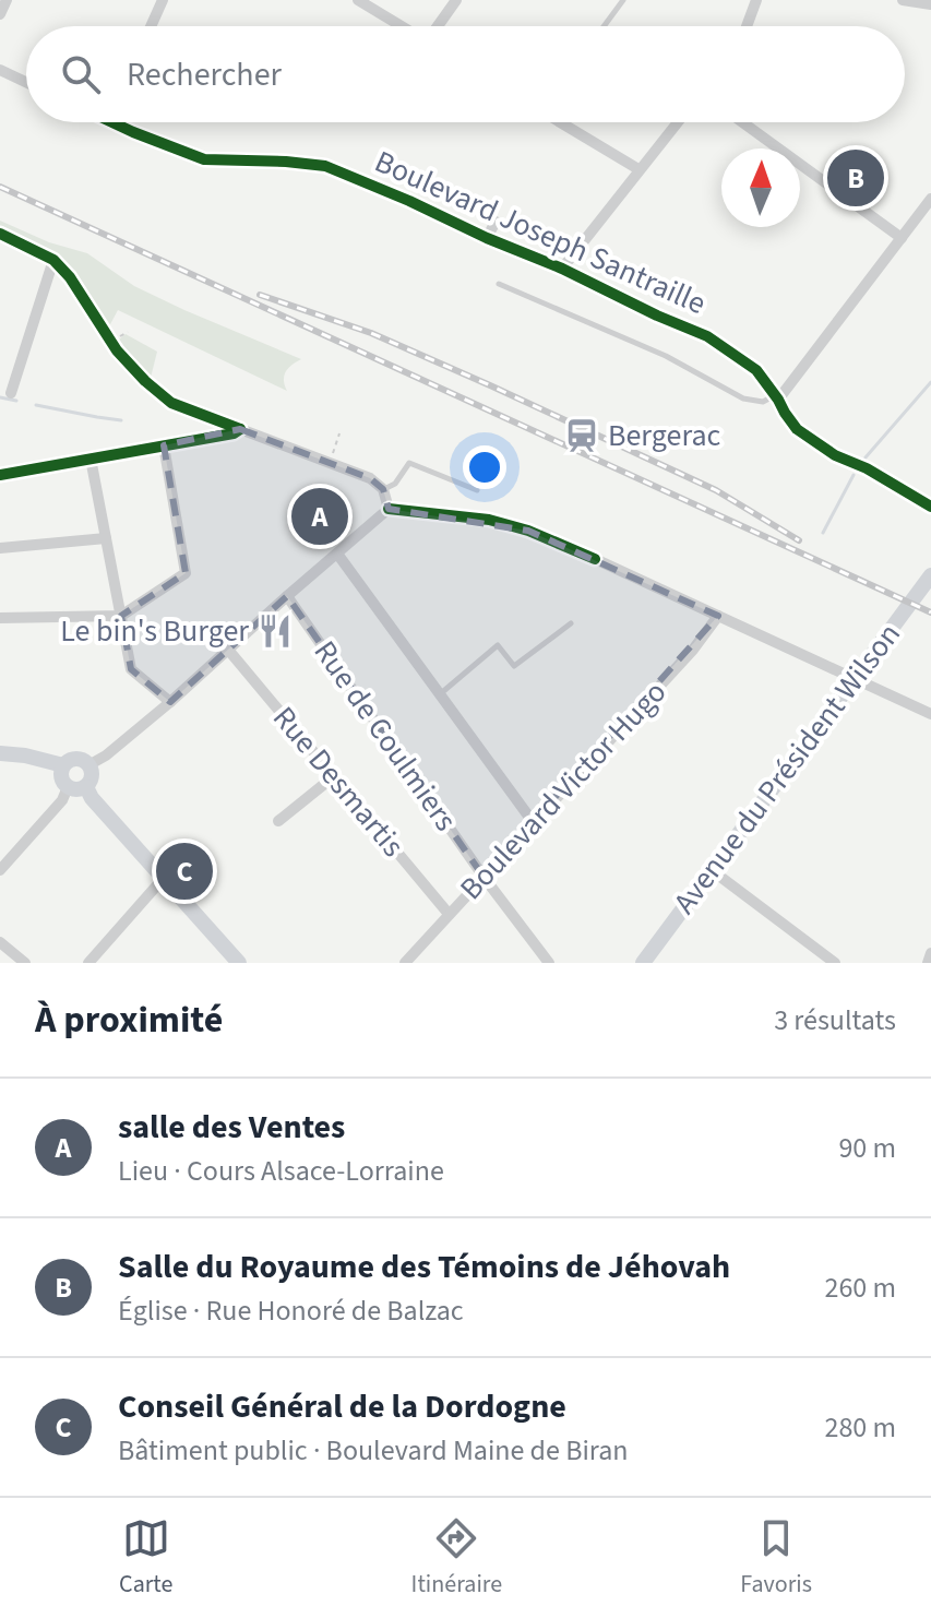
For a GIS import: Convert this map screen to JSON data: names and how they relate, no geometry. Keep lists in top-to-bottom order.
{
  "streets": {
    "main road": ["Avenue du Président Wilson"],
    "street": [
      "Boulevard Joseph Santraille",
      "Rue de Coulmiers",
      "Rue Desmartis",
      "Boulevard Victor Hugo"
    ]
  },
  "crossings": [
    ["Rue de Coulmiers", "Boulevard Victor Hugo"],
    ["Rue Desmartis", "Boulevard Victor Hugo"]
  ],
  "places": {
    "station": ["Bergerac"],
    "restaurant": ["Le bin's Burger"]
  },
  "north": "top",
  "page": {
    "search": "Rechercher",
    "pins": ["B", "A", "C"],
    "heading": ["À proximité", "3 résultats"],
    "list": [
      {
        "mark": "A",
        "name": "salle des Ventes",
        "note": "Lieu · Cours Alsace-Lorraine",
        "value": "90 m"
      },
      {
        "mark": "B",
        "name": "Salle du Royaume des Témoins de Jéhovah",
        "note": "Église · Rue Honoré de Balzac",
        "value": "260 m"
      },
      {
        "mark": "C",
        "name": "Conseil Général de la Dordogne",
        "note": "Bâtiment public · Boulevard Maine de Biran",
        "value": "280 m"
      }
    ],
    "nav": ["Carte", "Itinéraire", "Favoris"]
  }
}
